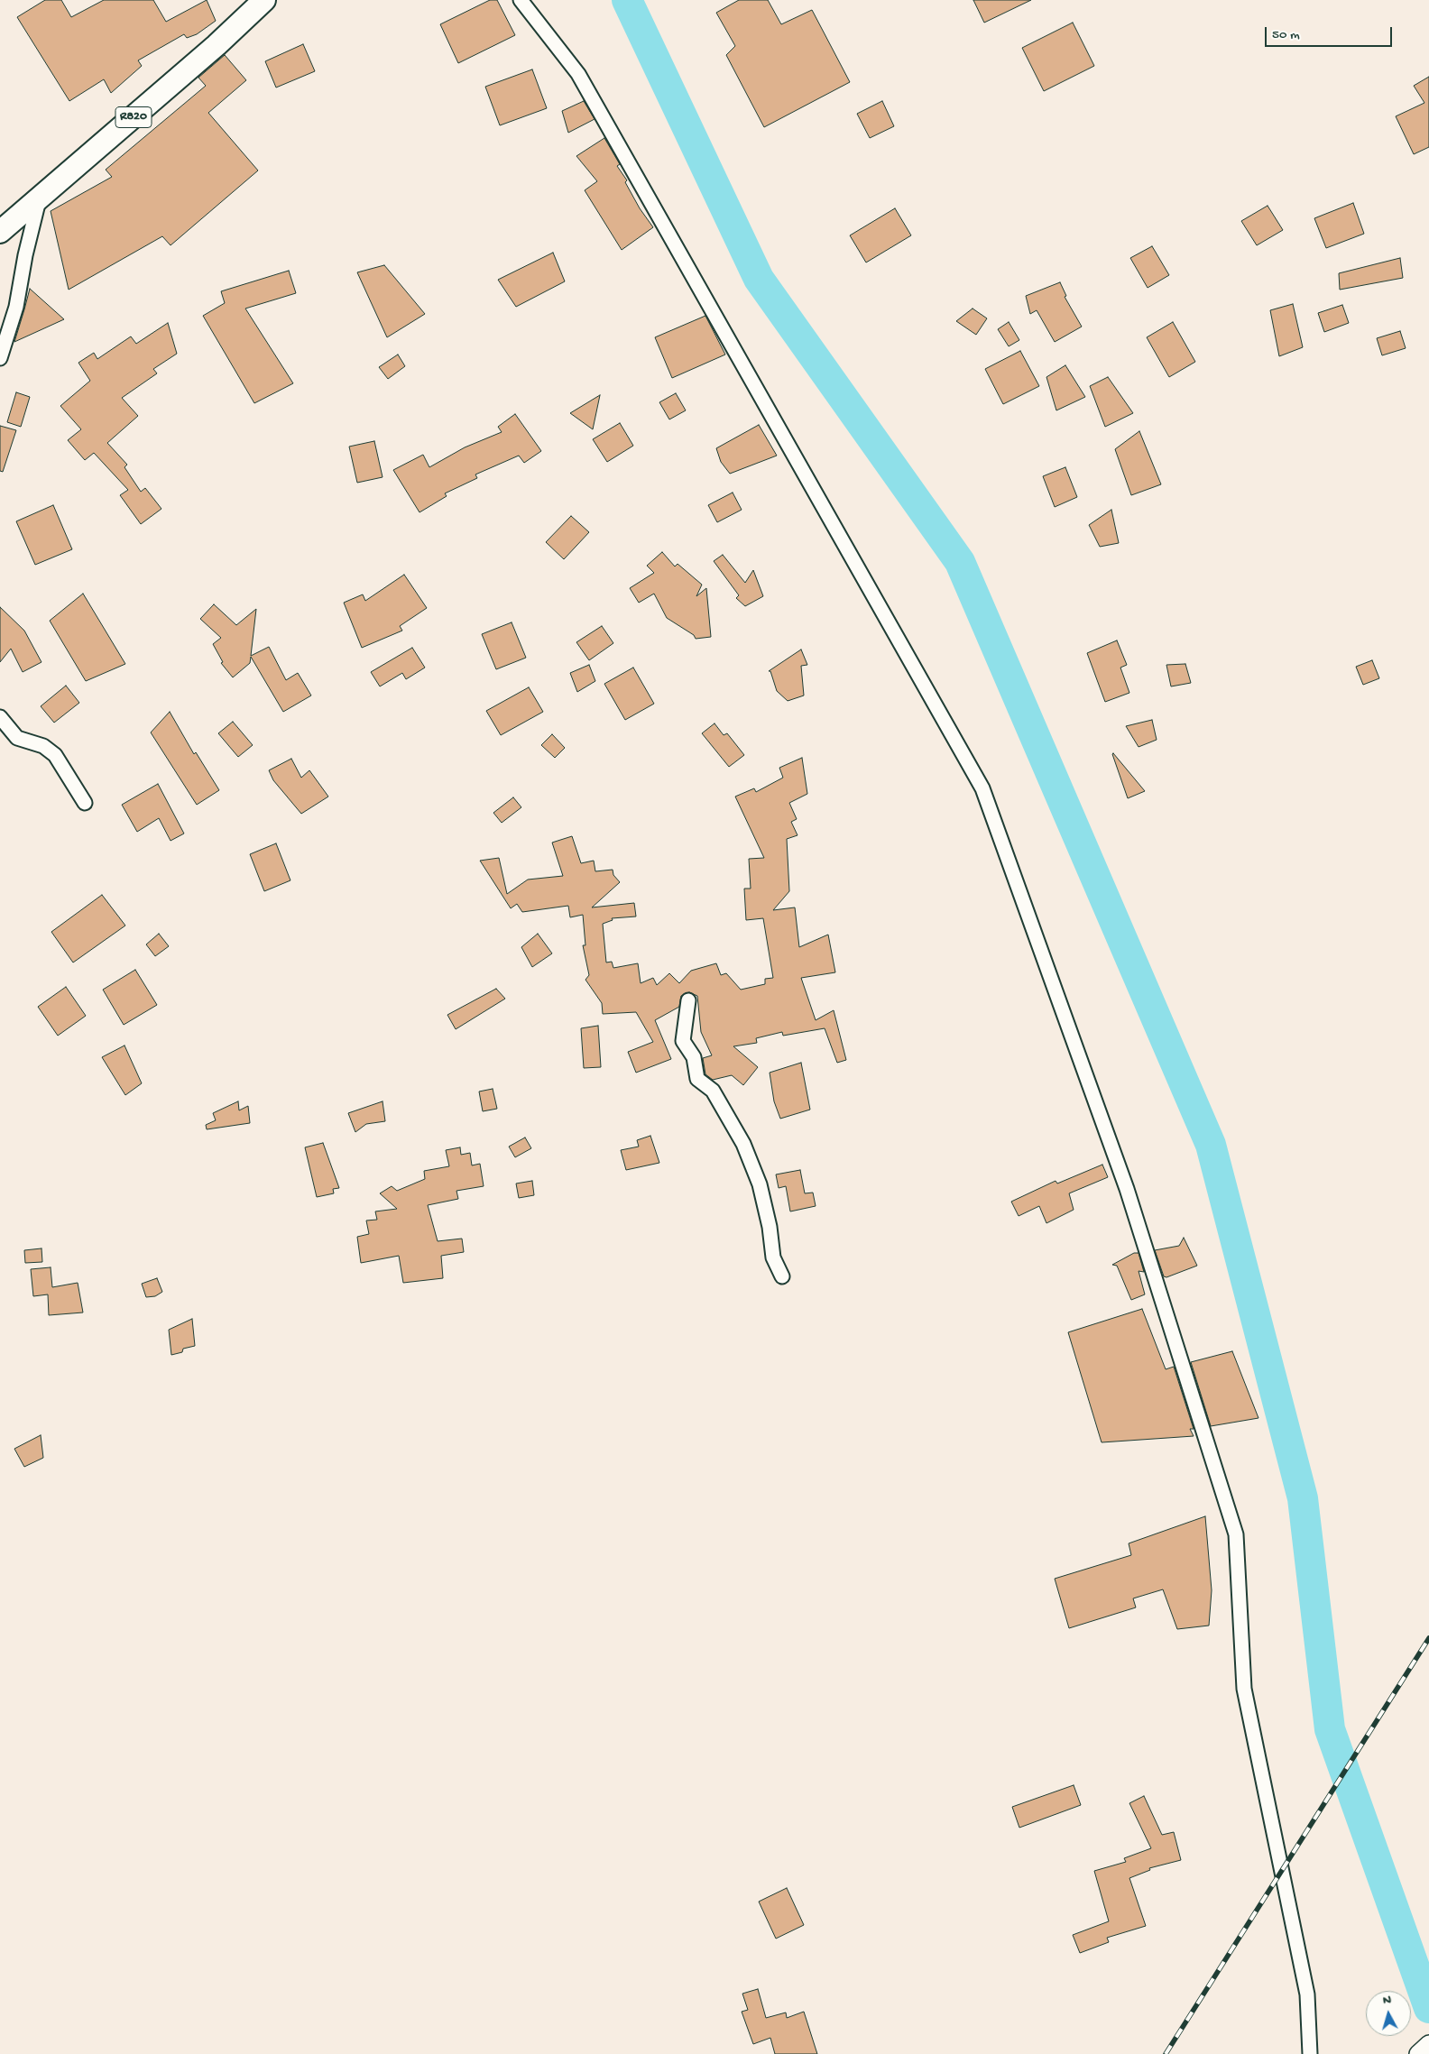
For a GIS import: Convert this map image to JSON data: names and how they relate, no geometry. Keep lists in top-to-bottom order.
{
  "streets": {
    "main road": ["R820"]
  },
  "scale_bar": "50 m",
  "north": "top"
}
